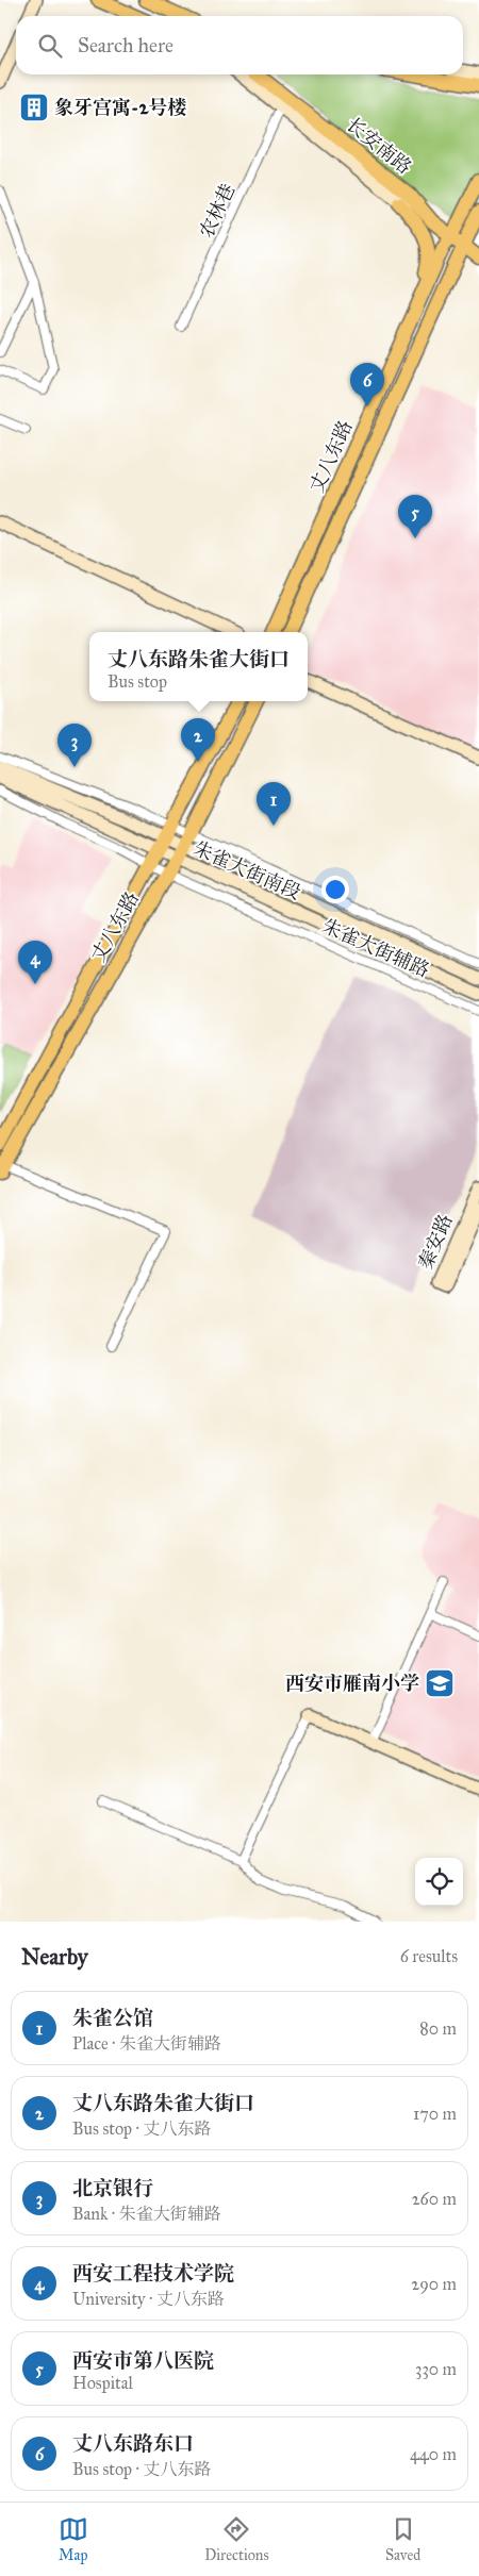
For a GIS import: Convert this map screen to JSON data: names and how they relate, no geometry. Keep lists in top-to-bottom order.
{
  "streets": {
    "main road": [
      "长安南路",
      "丈八东路",
      "朱雀大街南段",
      "秦安路"
    ],
    "street": ["农林巷", "朱雀大街辅路"]
  },
  "crossings": [
    ["长安南路", "丈八东路"],
    ["丈八东路", "朱雀大街南段"],
    ["丈八东路", "朱雀大街辅路"],
    ["朱雀大街南段", "朱雀大街辅路"]
  ],
  "places": {
    "building": ["象牙宫寓-2号楼"],
    "school or university": ["西安市雁南小学"]
  },
  "page": {
    "search": "Search here",
    "pins": [
      "6",
      "5",
      "2",
      "3",
      "1",
      "4"
    ],
    "popup": ["丈八东路朱雀大街口", "Bus stop"],
    "heading": ["Nearby", "6 results"],
    "list": [
      {
        "mark": "1",
        "name": "朱雀公馆",
        "note": "Place · 朱雀大街辅路",
        "value": "80 m"
      },
      {
        "mark": "2",
        "name": "丈八东路朱雀大街口",
        "note": "Bus stop · 丈八东路",
        "value": "170 m"
      },
      {
        "mark": "3",
        "name": "北京银行",
        "note": "Bank · 朱雀大街辅路",
        "value": "260 m"
      },
      {
        "mark": "4",
        "name": "西安工程技术学院",
        "note": "University · 丈八东路",
        "value": "290 m"
      },
      {
        "mark": "5",
        "name": "西安市第八医院",
        "note": "Hospital",
        "value": "330 m"
      },
      {
        "mark": "6",
        "name": "丈八东路东口",
        "note": "Bus stop · 丈八东路",
        "value": "440 m"
      }
    ],
    "nav": ["Map", "Directions", "Saved"]
  }
}
